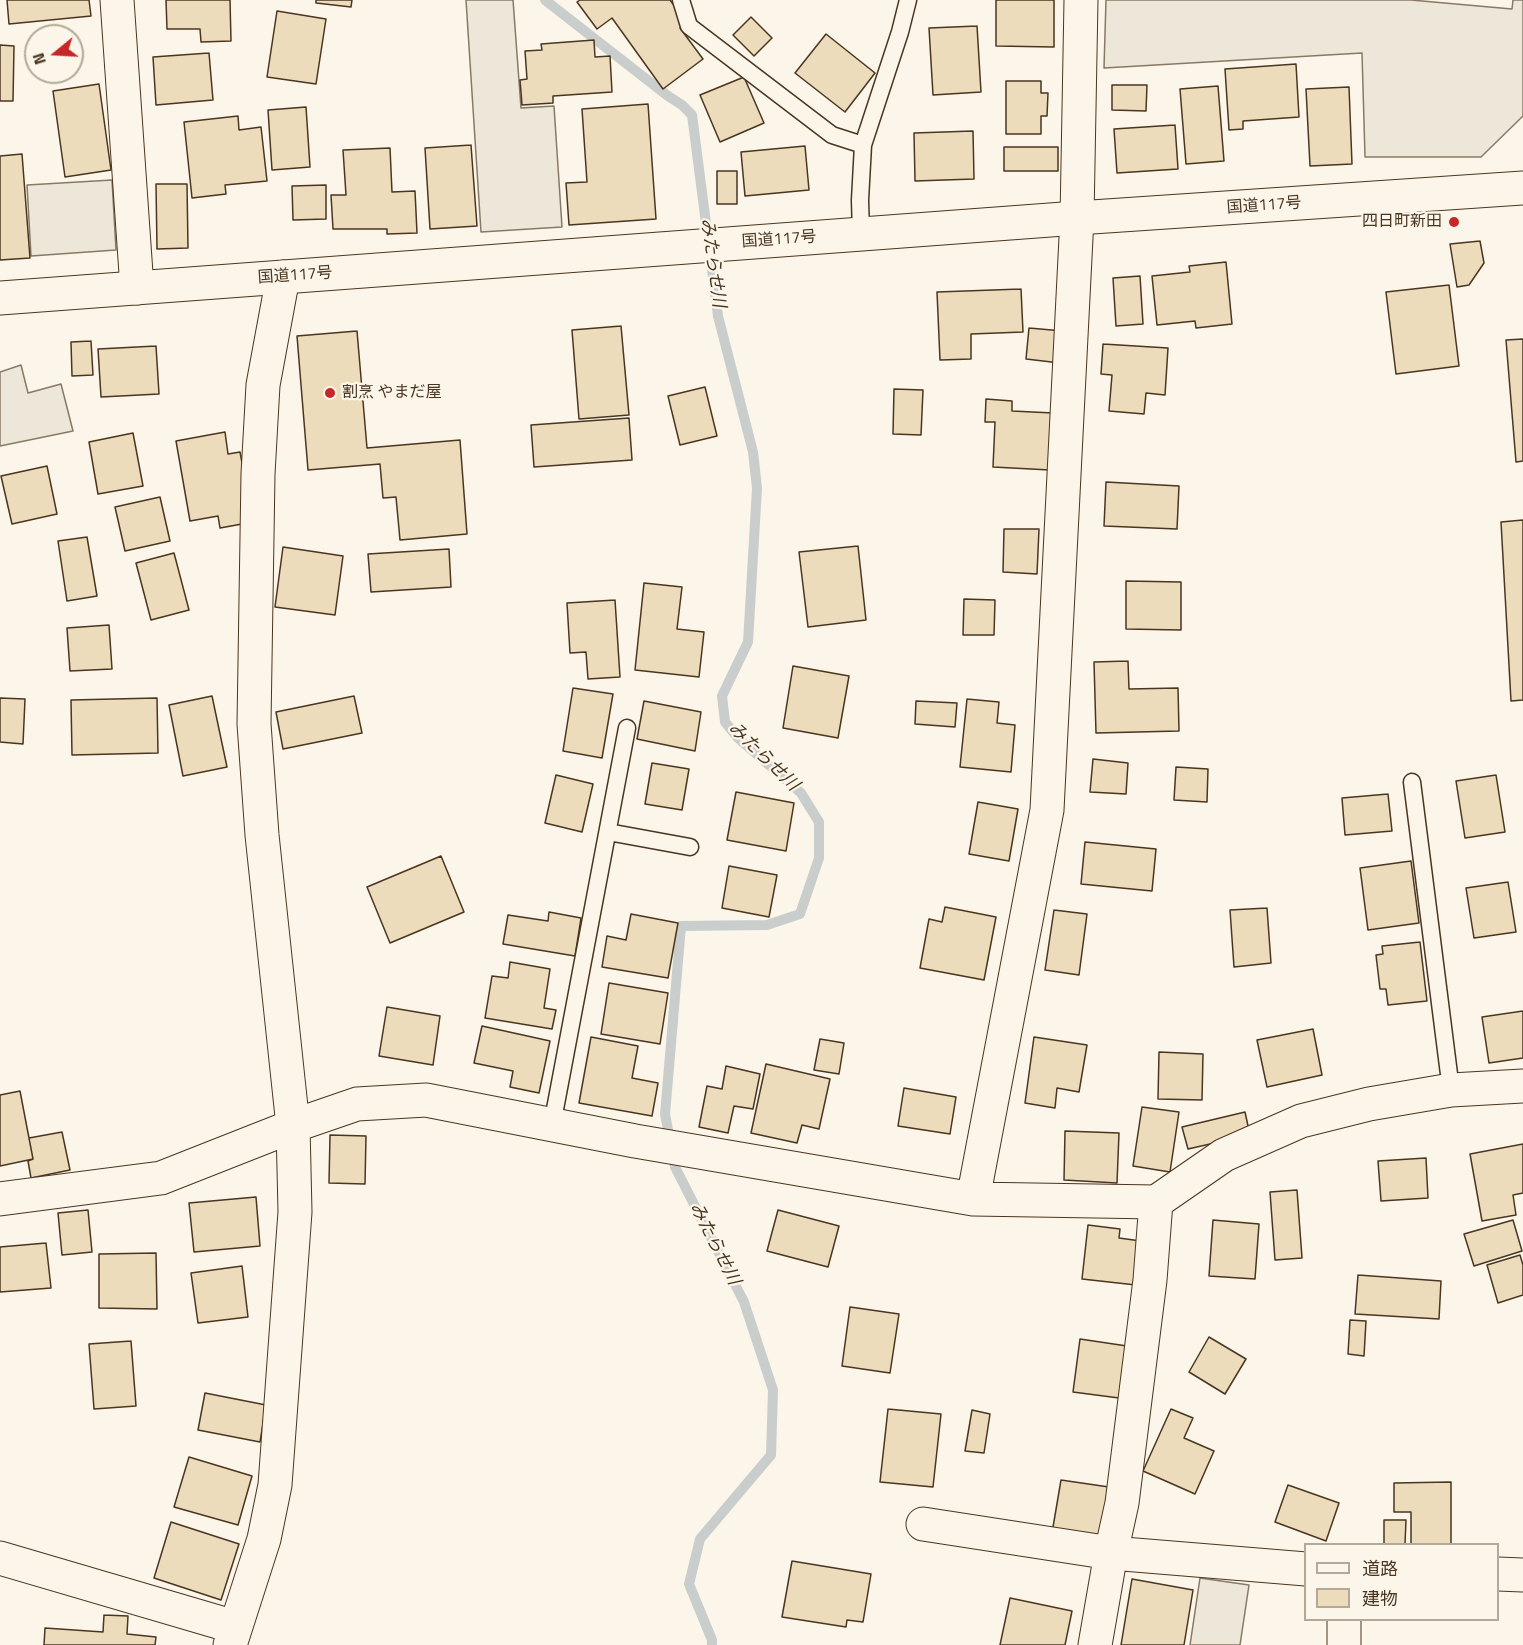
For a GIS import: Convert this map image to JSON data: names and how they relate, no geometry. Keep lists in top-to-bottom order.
{
  "streets": {
    "main road": ["国道117号"]
  },
  "water": ["みたらせ川"],
  "places": ["四日町新田", "割烹 やまだ屋"],
  "legend": ["道路", "建物"],
  "north": "left"
}
